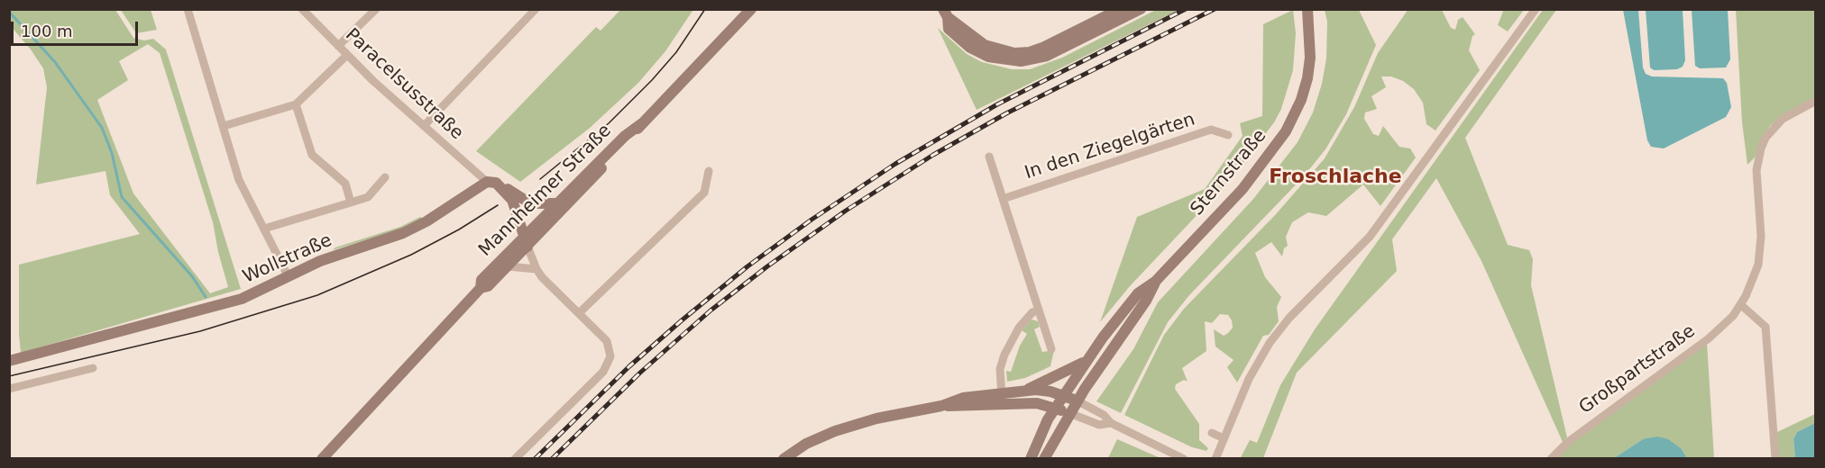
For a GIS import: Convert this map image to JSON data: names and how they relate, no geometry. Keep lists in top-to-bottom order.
{
  "streets": {
    "street": [
      "Paracelsusstraße",
      "In den Ziegelgärten",
      "Sternstraße",
      "Mannheimer Straße",
      "Wollstraße",
      "Großpartstraße"
    ]
  },
  "crossings": [
    ["Paracelsusstraße", "Wollstraße"]
  ],
  "districts": ["Froschlache"],
  "scale_bar": "100 m"
}
